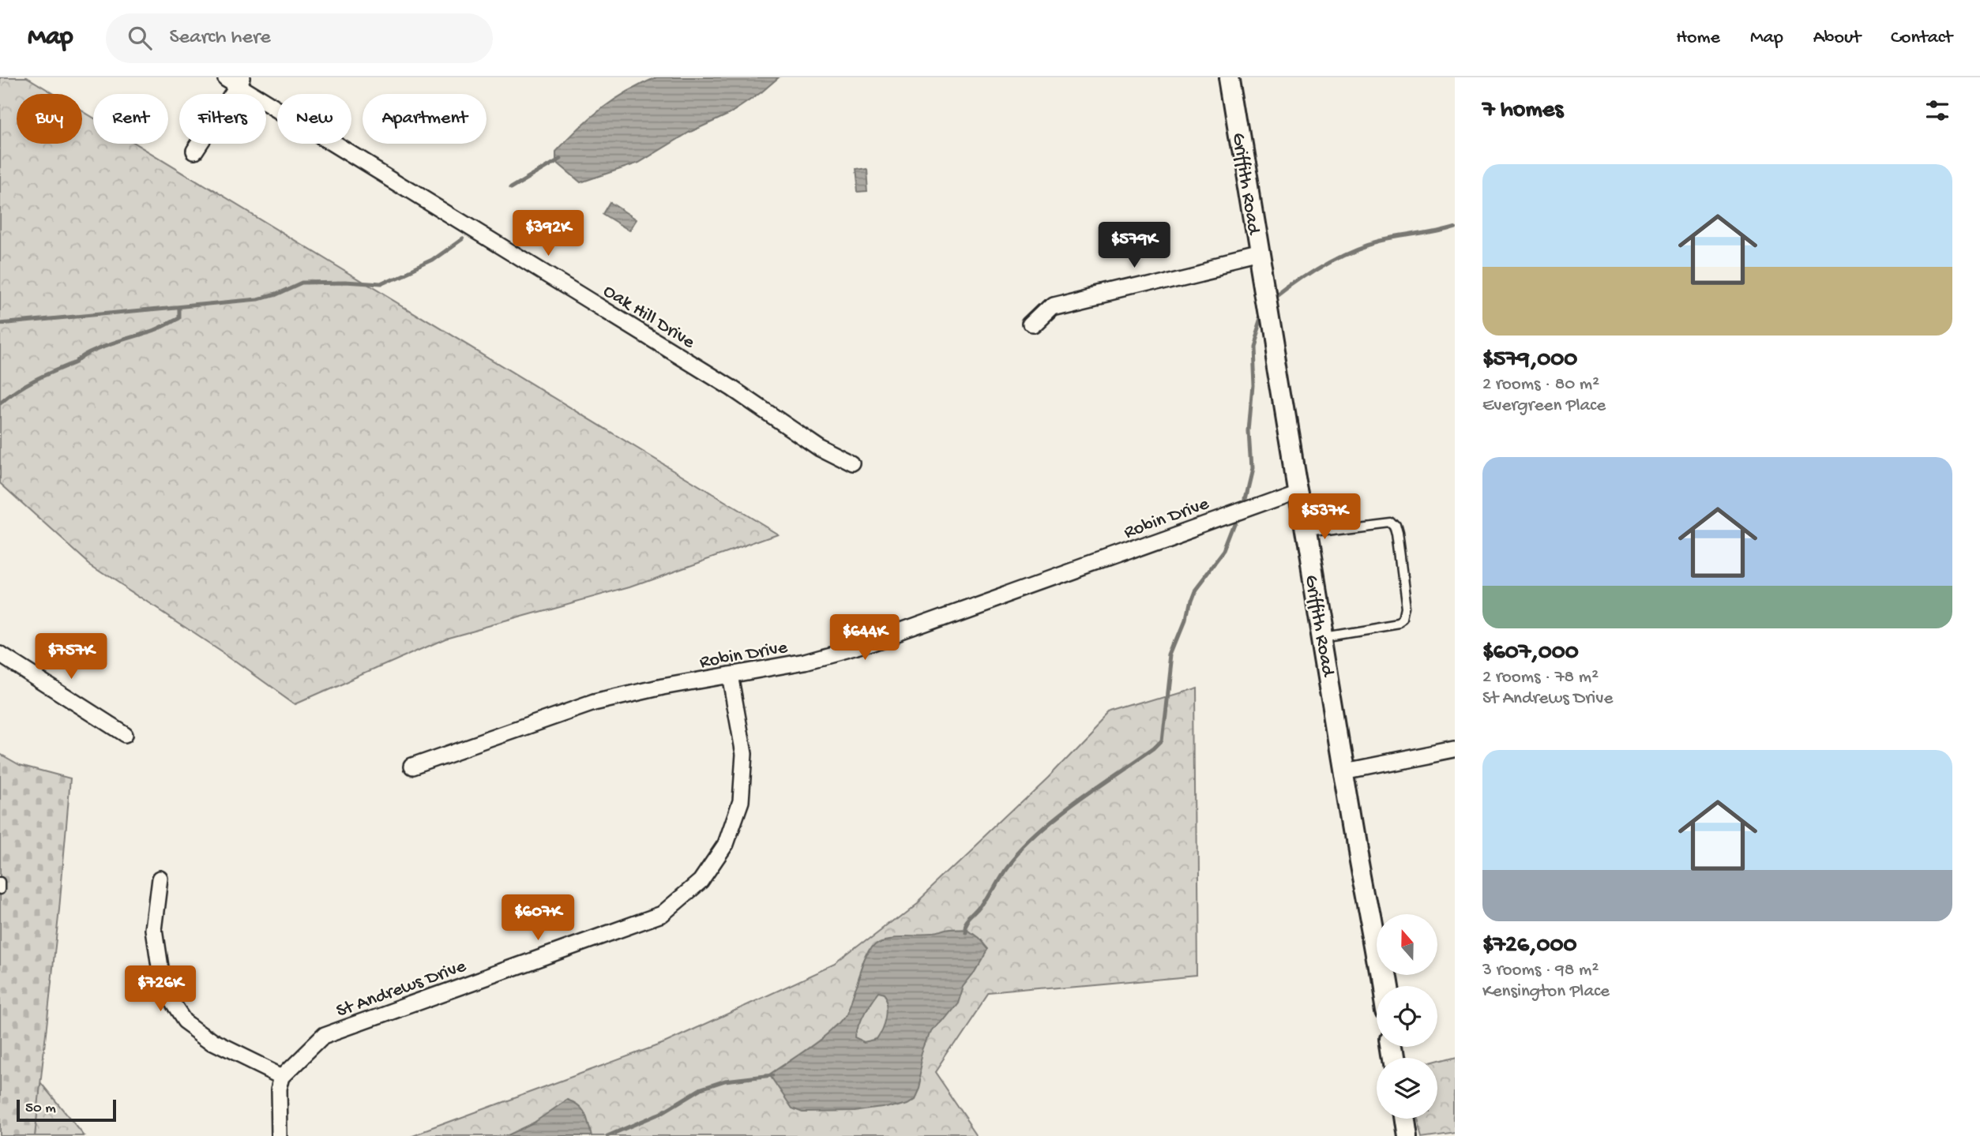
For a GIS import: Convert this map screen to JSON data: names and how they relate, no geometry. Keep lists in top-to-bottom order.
{
  "streets": {
    "street": [
      "Griffith Road",
      "Oak Hill Drive",
      "Robin Drive",
      "St Andrews Drive"
    ]
  },
  "crossings": [
    ["Griffith Road", "Robin Drive"],
    ["Robin Drive", "St Andrews Drive"]
  ],
  "scale_bar": "50 m",
  "north": "top",
  "page": {
    "header": "Map",
    "search": "Search here",
    "nav": [
      "Home",
      "Map",
      "About",
      "Contact"
    ],
    "heading": "7 homes",
    "chip": [
      "Buy",
      "Rent",
      "Filters",
      "New",
      "Apartment"
    ],
    "list": [
      {
        "name": "$579,000",
        "note": "2 rooms · 80 m² · Evergreen Place"
      },
      {
        "name": "$607,000",
        "note": "2 rooms · 78 m² · St Andrews Drive"
      },
      {
        "name": "$726,000",
        "note": "3 rooms · 98 m² · Kensington Place"
      }
    ],
    "price": [
      "$392K",
      "$579K",
      "$537K",
      "$644K",
      "$757K",
      "$607K",
      "$726K"
    ],
    "scale": "50 m"
  }
}
